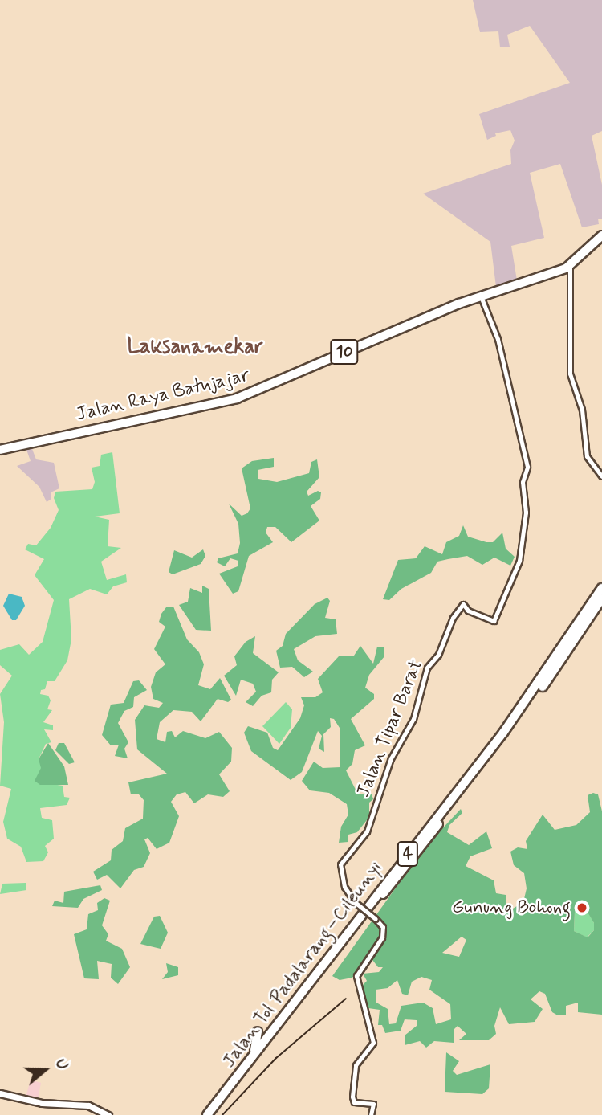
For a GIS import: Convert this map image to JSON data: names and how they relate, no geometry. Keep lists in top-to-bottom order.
{
  "streets": {
    "highway": [
      "10",
      "Jalan Raya Batujajar",
      "4",
      "Jalan Tol Padalarang–Cileunyi"
    ],
    "street": ["Jalan Tipar Barat"]
  },
  "crossings": [
    ["Jalan Raya Batujajar", "Jalan Tipar Barat"]
  ],
  "districts": ["Laksanamekar"],
  "places": ["Gunung Bohong"],
  "north": "right"
}
